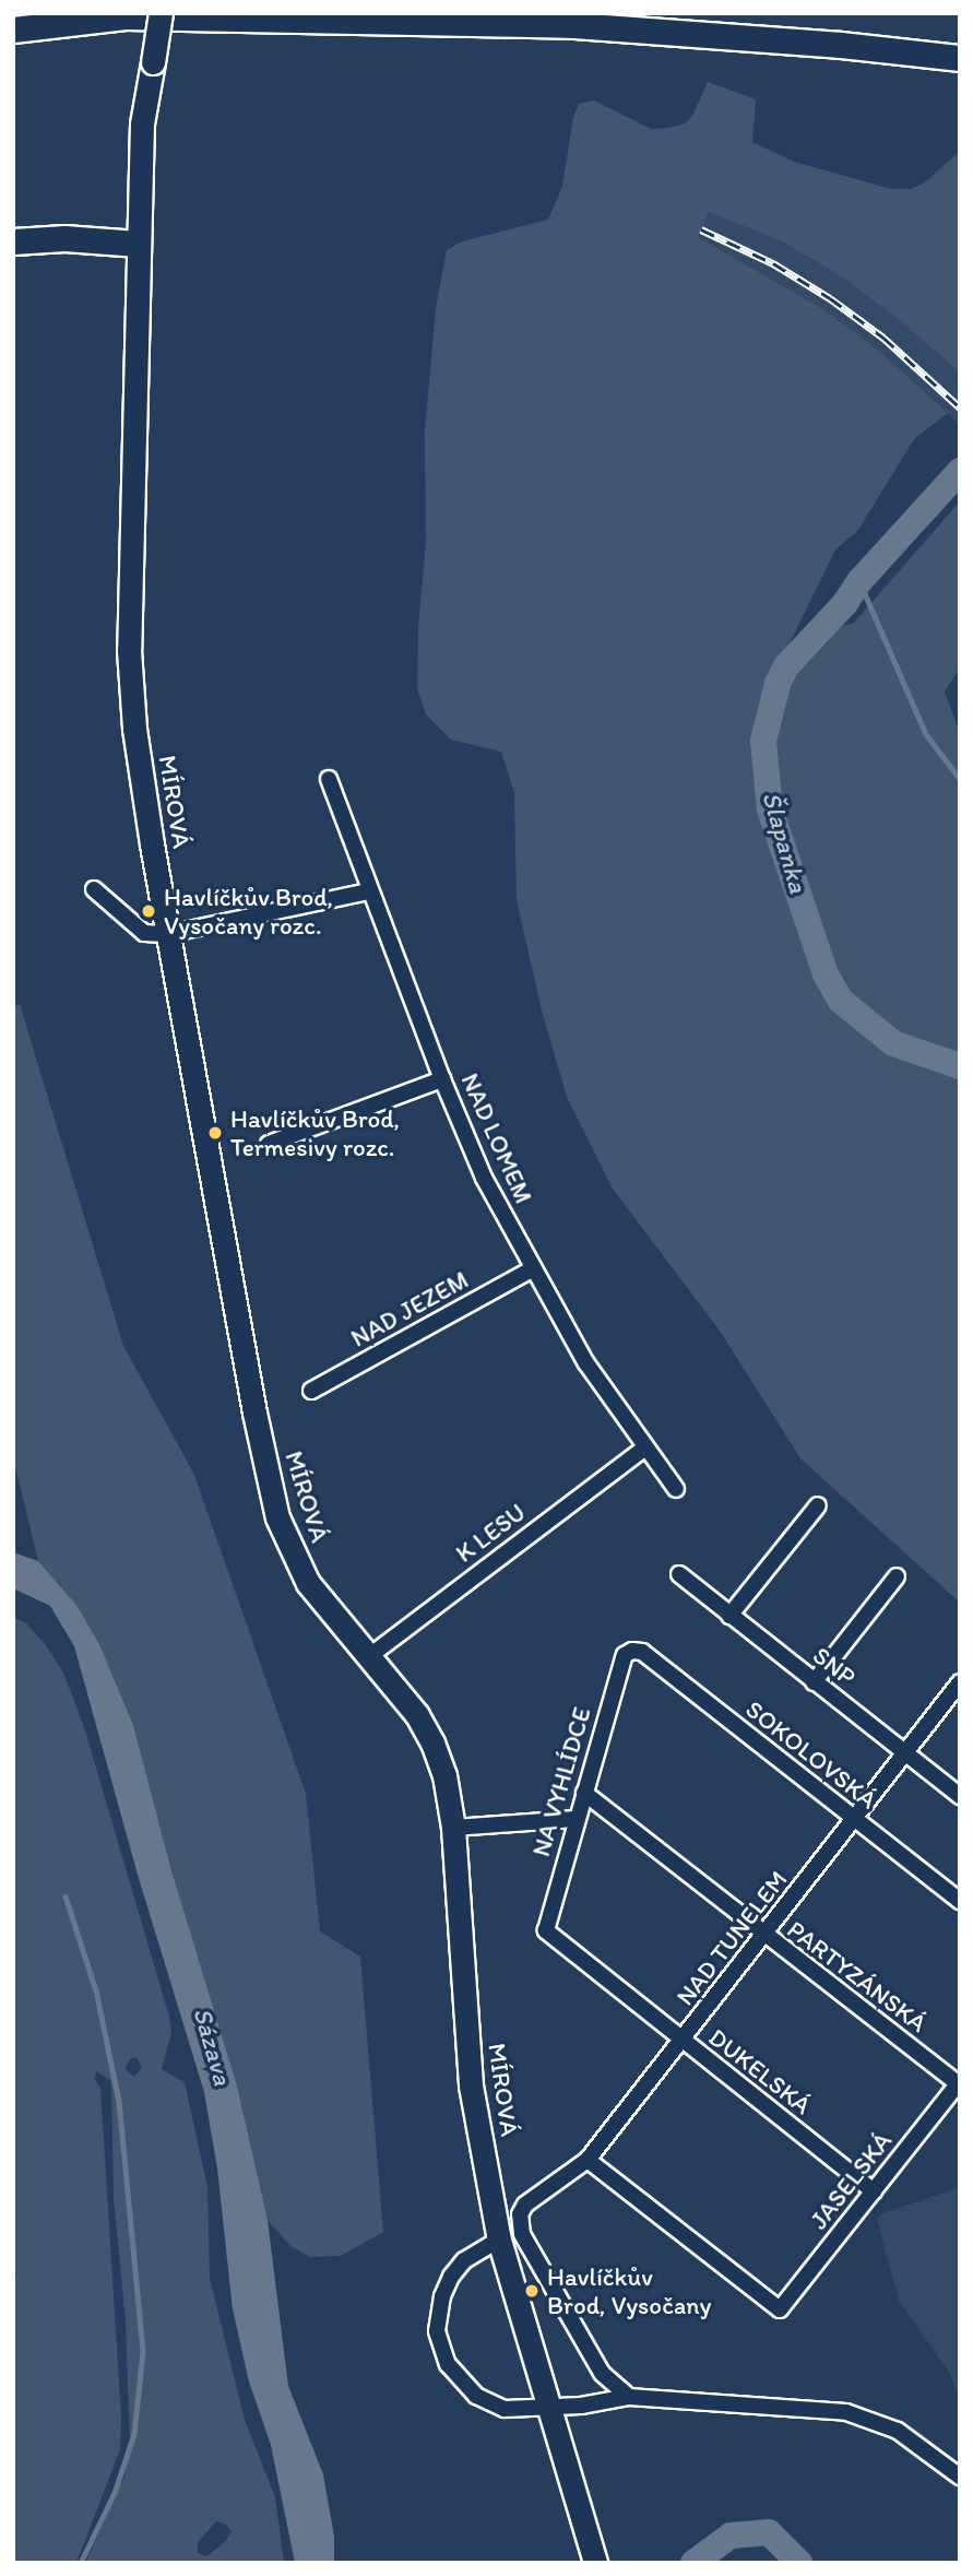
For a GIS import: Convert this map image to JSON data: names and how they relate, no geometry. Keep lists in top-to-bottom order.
{
  "streets": {
    "street": [
      "MÍROVÁ",
      "NAD LOMEM",
      "NAD JEZEM",
      "K LESU",
      "SNP",
      "SOKOLOVSKÁ",
      "NA VYHLÍDCE",
      "NAD TUNELEM",
      "PARTYZÁNSKÁ",
      "DUKELSKÁ",
      "JASELSKÁ"
    ]
  },
  "crossings": [
    ["MÍROVÁ", "K LESU"],
    ["NAD LOMEM", "NAD JEZEM"],
    ["NAD LOMEM", "K LESU"],
    ["SNP", "NAD TUNELEM"],
    ["SOKOLOVSKÁ", "NA VYHLÍDCE"],
    ["SOKOLOVSKÁ", "NAD TUNELEM"],
    ["NA VYHLÍDCE", "PARTYZÁNSKÁ"],
    ["NA VYHLÍDCE", "DUKELSKÁ"],
    ["NAD TUNELEM", "PARTYZÁNSKÁ"],
    ["NAD TUNELEM", "DUKELSKÁ"],
    ["NAD TUNELEM", "JASELSKÁ"],
    ["PARTYZÁNSKÁ", "JASELSKÁ"],
    ["DUKELSKÁ", "JASELSKÁ"]
  ],
  "water": ["Šlapanka", "Sázava"],
  "places": ["Havlíčkův Brod, Vysočany rozc.", "Havlíčkův Brod, Termesivy rozc.", "Havlíčkův Brod, Vysočany"]
}
